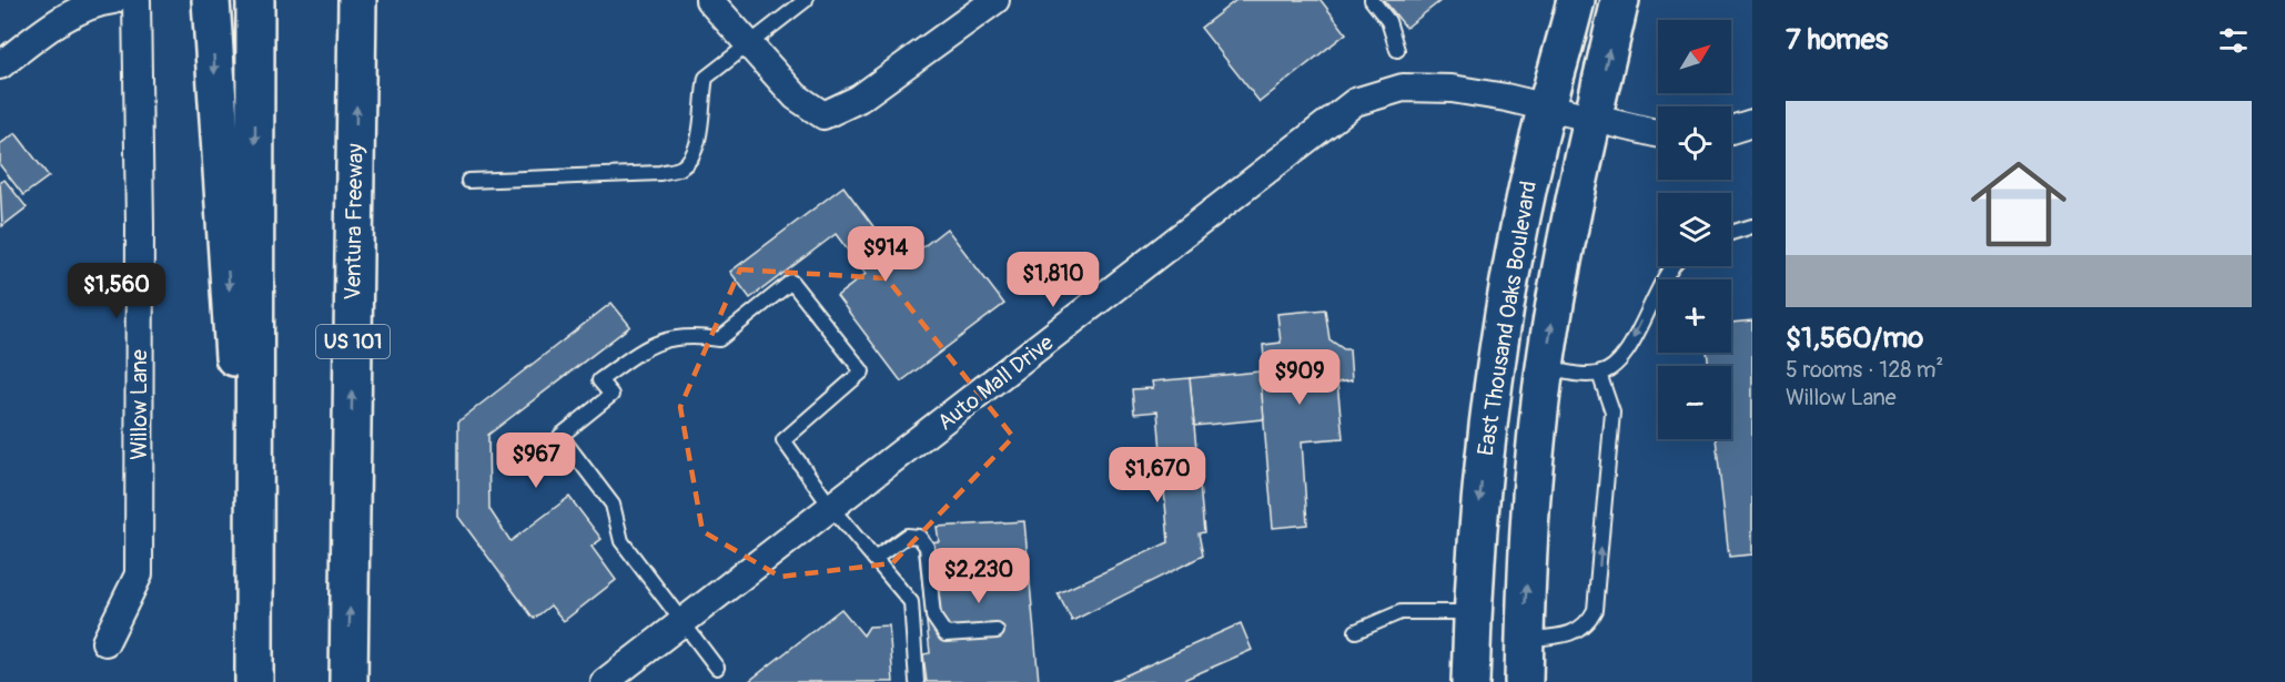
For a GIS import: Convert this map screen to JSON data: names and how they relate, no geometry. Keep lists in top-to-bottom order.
{
  "streets": {
    "main road": ["Ventura Freeway", "East Thousand Oaks Boulevard", "US 101"],
    "street": ["Auto Mall Drive", "Willow Lane"]
  },
  "crossings": [
    ["East Thousand Oaks Boulevard", "Auto Mall Drive"]
  ],
  "north": "top right",
  "page": {
    "heading": "7 homes",
    "map_buttons": ["+", "−"],
    "list": [
      {
        "name": "$1,560/mo",
        "note": "5 rooms · 128 m² · Willow Lane"
      }
    ],
    "price": [
      "$914",
      "$1,810",
      "$1,560",
      "$909",
      "$967",
      "$1,670",
      "$2,230"
    ]
  }
}
